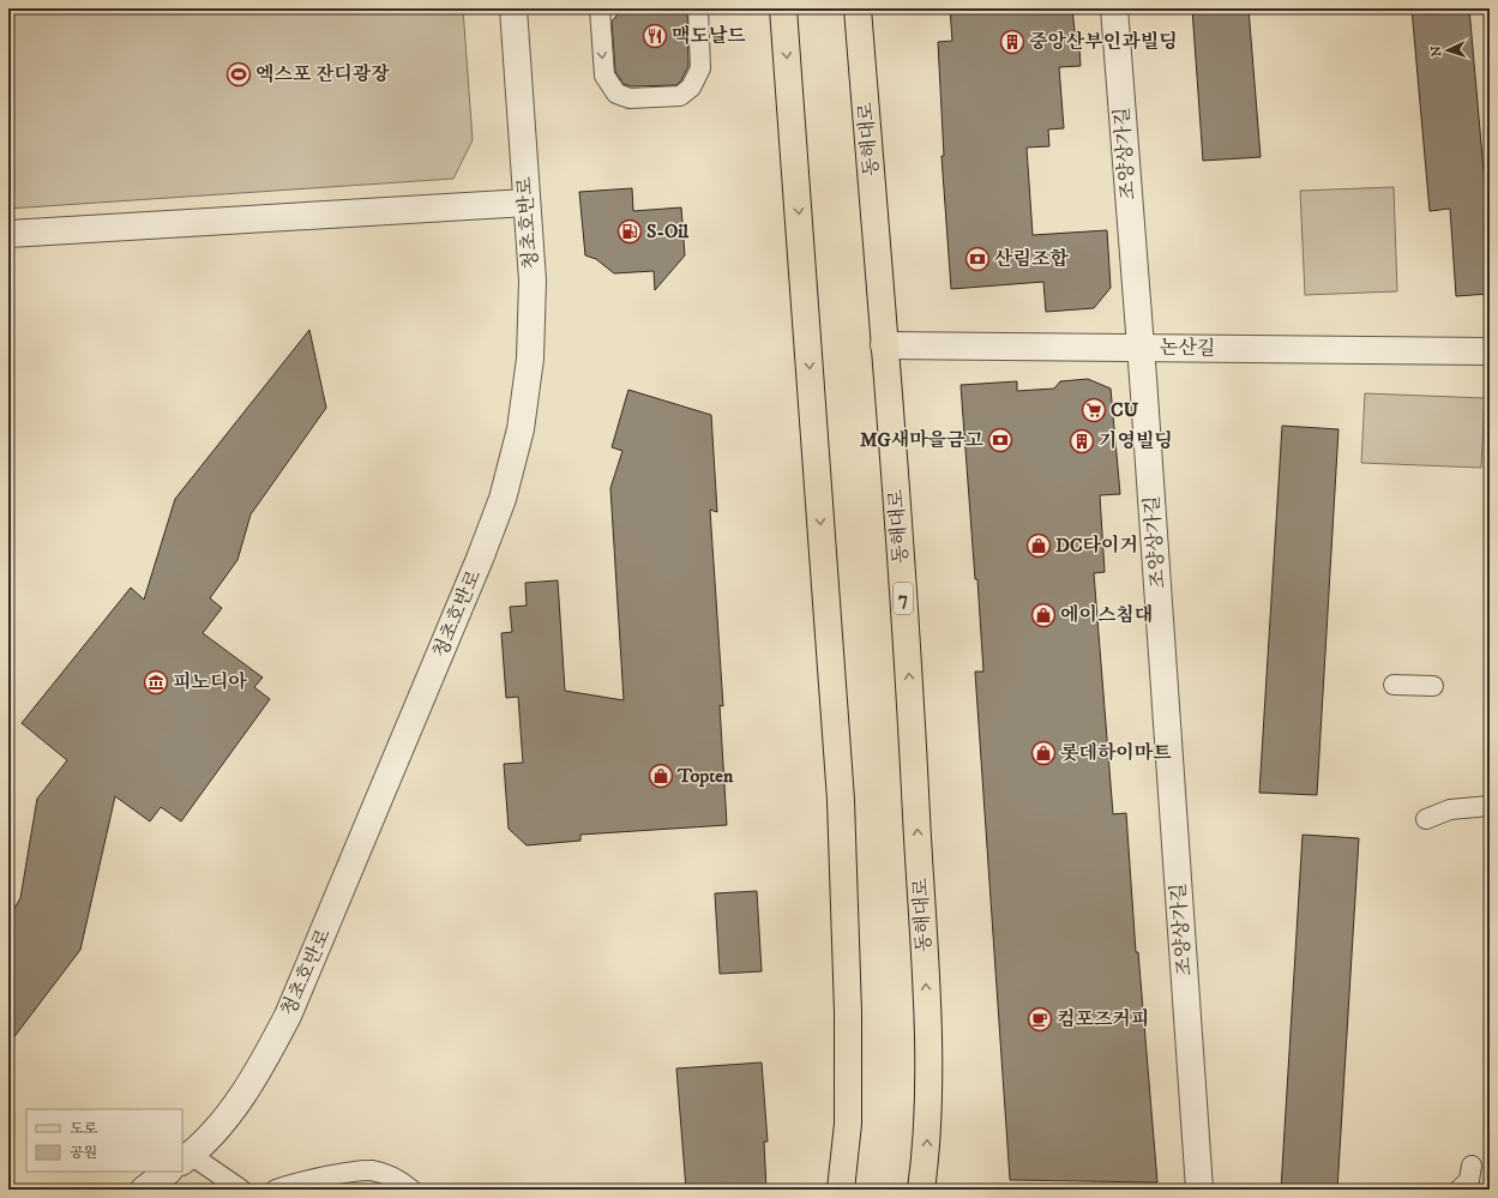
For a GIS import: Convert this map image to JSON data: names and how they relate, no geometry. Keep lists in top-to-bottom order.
{
  "streets": {
    "main road": ["동해대로", "7"],
    "street": ["조양상가길", "청초호반로", "논산길"]
  },
  "crossings": [
    ["동해대로", "논산길"],
    ["조양상가길", "논산길"]
  ],
  "places": {
    "restaurant": ["맥도날드"],
    "building": ["중앙산부인과빌딩", "기영빌딩"],
    "sports": ["엑스포 잔디광장"],
    "fuel station": ["S-Oil"],
    "bank": ["산림조합", "MG새마을금고"],
    "supermarket": ["CU"],
    "shop": [
      "DC타이거",
      "에이스침대",
      "롯데하이마트",
      "Topten"
    ],
    "museum": ["피노디아"],
    "cafe": ["컴포즈커피"]
  },
  "legend": ["도로", "공원"],
  "north": "left"
}
